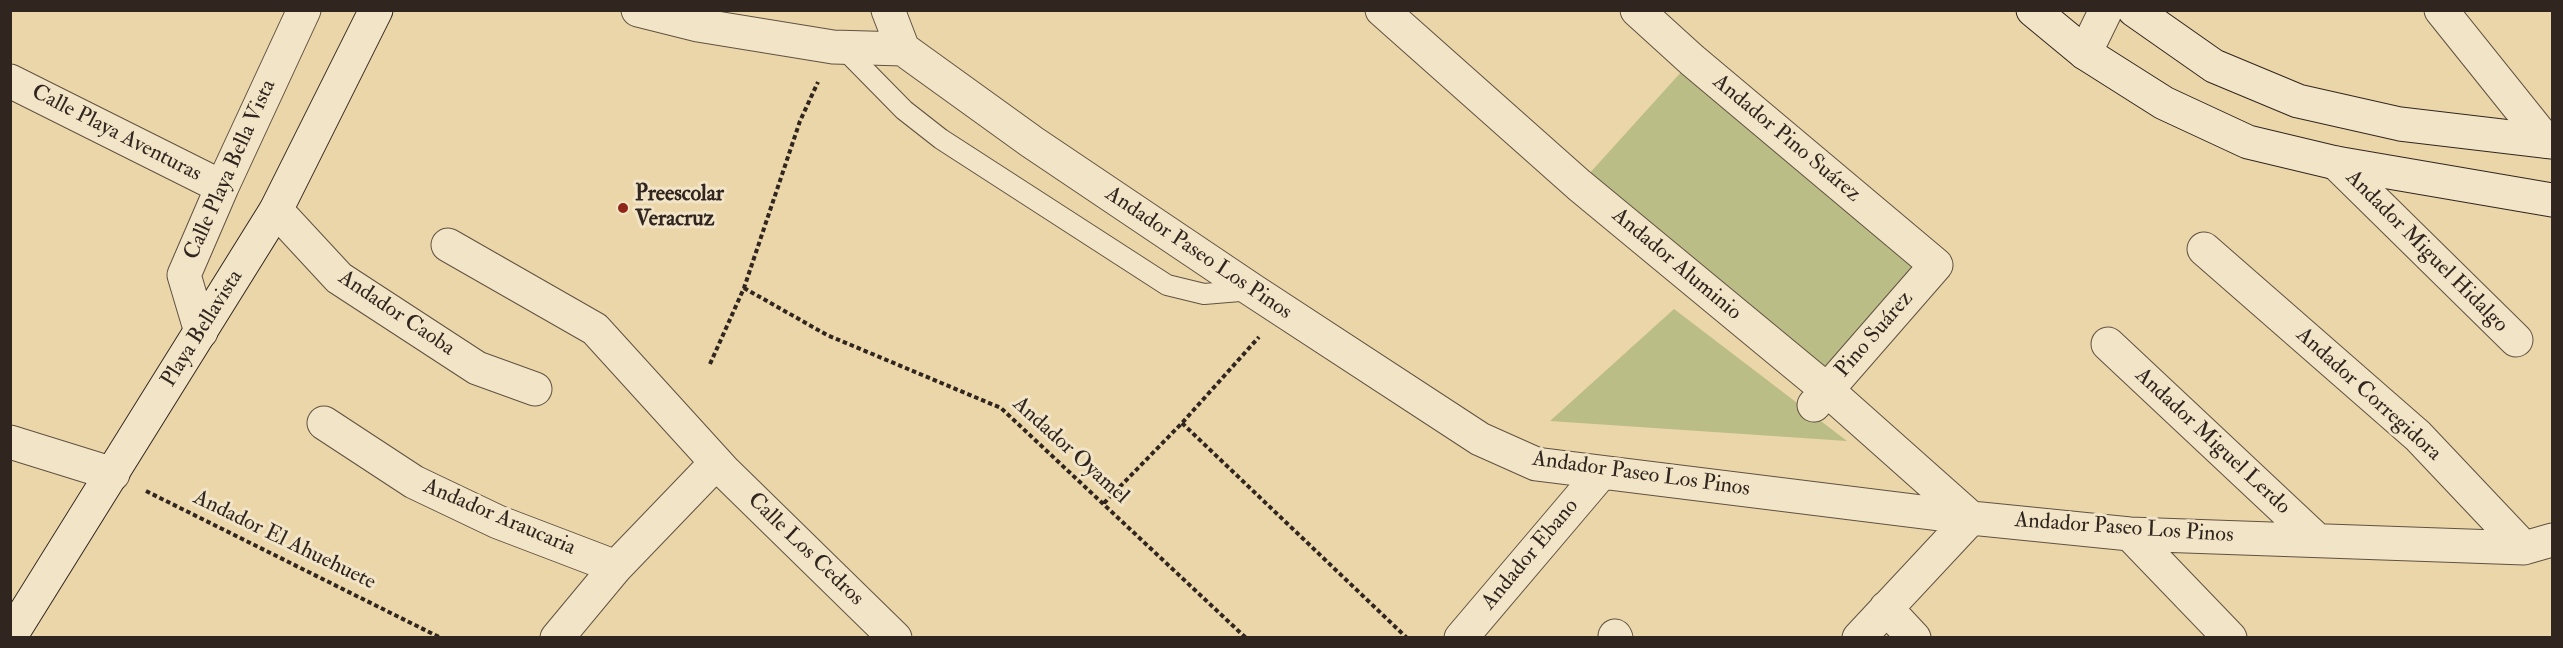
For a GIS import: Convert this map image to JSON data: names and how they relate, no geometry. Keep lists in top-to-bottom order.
{
  "streets": {
    "street": [
      "Calle Playa Aventuras",
      "Andador Pino Suárez",
      "Calle Playa Bella Vista",
      "Andador Miguel Hidalgo",
      "Andador Paseo Los Pinos",
      "Andador Aluminio",
      "Andador Caoba",
      "Playa Bellavista",
      "Pino Suárez",
      "Andador Corregidora",
      "Andador Miguel Lerdo",
      "Andador Araucaria",
      "Calle Los Cedros",
      "Andador Ebano"
    ],
    "path": ["Andador Oyamel", "Andador El Ahuehuete"]
  },
  "crossings": [
    ["Calle Playa Aventuras", "Calle Playa Bella Vista"],
    ["Andador Pino Suárez", "Pino Suárez"],
    ["Calle Playa Bella Vista", "Playa Bellavista"],
    ["Andador Paseo Los Pinos", "Andador Aluminio"],
    ["Andador Paseo Los Pinos", "Andador Corregidora"],
    ["Andador Paseo Los Pinos", "Andador Miguel Lerdo"],
    ["Andador Paseo Los Pinos", "Andador Ebano"],
    ["Andador Aluminio", "Pino Suárez"],
    ["Andador Caoba", "Playa Bellavista"],
    ["Playa Bellavista", "Andador El Ahuehuete"]
  ],
  "places": ["Preescolar Veracruz"]
}
